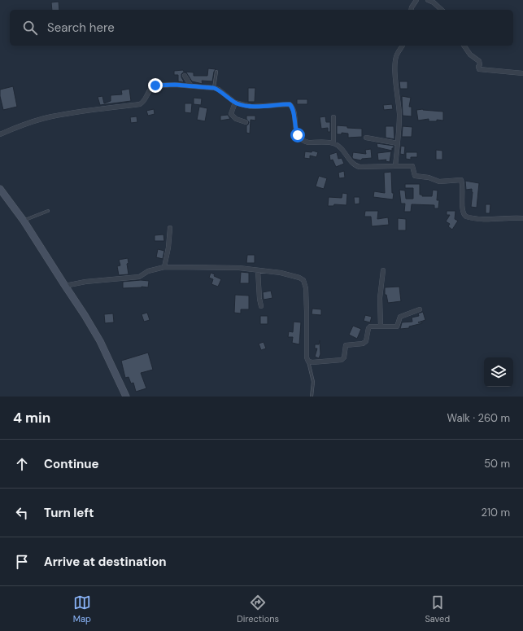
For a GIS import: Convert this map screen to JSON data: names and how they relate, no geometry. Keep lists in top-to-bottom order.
{
  "page": {
    "search": "Search here",
    "heading": ["4 min", "Walk · 260 m"],
    "list": [
      ["Continue", "50 m"],
      ["Turn left", "210 m"],
      "Arrive at destination"
    ],
    "nav": ["Map", "Directions", "Saved"]
  }
}
